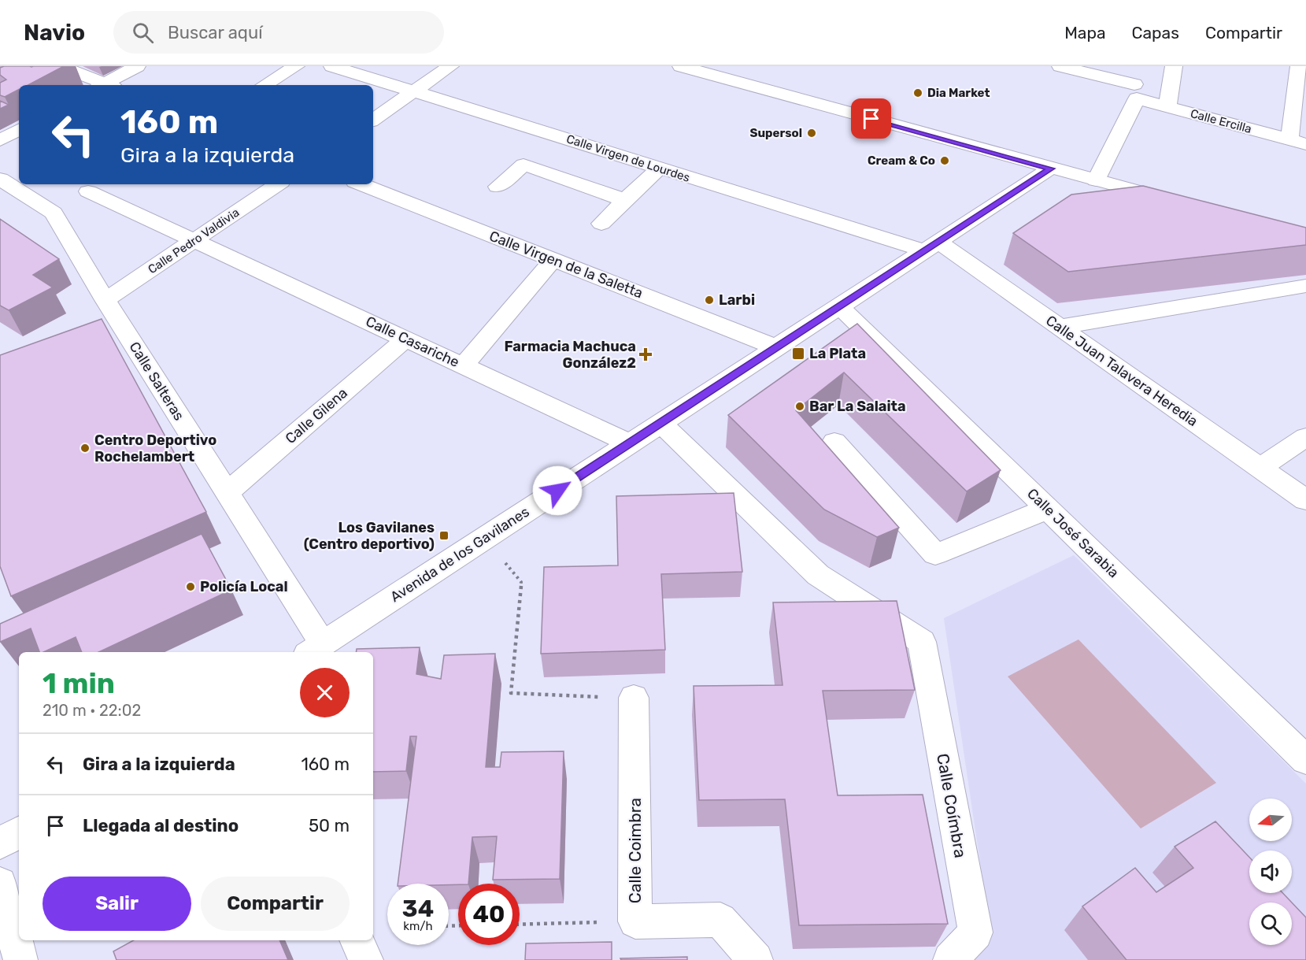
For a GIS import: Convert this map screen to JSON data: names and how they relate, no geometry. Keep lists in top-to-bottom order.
{
  "streets": {
    "street": [
      "Calle Ercilla",
      "Calle Virgen de Lourdes",
      "Calle Pedro Valdivia",
      "Calle Virgen de la Saletta",
      "Calle Casariche",
      "Calle Juan Talavera Heredia",
      "Calle Salteras",
      "Calle Gilena",
      "Calle José Sarabia",
      "Avenida de los Gavilanes",
      "Calle Coímbra",
      "Calle Coimbra"
    ]
  },
  "crossings": [
    ["Calle Virgen de Lourdes", "Calle Juan Talavera Heredia"],
    ["Calle Virgen de Lourdes", "Avenida de los Gavilanes"],
    ["Calle Pedro Valdivia", "Calle Casariche"],
    ["Calle Pedro Valdivia", "Calle Salteras"],
    ["Calle Virgen de la Saletta", "Avenida de los Gavilanes"],
    ["Calle Casariche", "Calle Salteras"],
    ["Calle Casariche", "Calle Gilena"],
    ["Calle Casariche", "Avenida de los Gavilanes"],
    ["Calle Juan Talavera Heredia", "Avenida de los Gavilanes"],
    ["Calle Salteras", "Calle Gilena"],
    ["Calle Salteras", "Avenida de los Gavilanes"],
    ["Calle José Sarabia", "Avenida de los Gavilanes"],
    ["Avenida de los Gavilanes", "Calle Coímbra"]
  ],
  "places": {
    "other": [
      "Dia Market",
      "Supersol",
      "Cream & Co",
      "Larbi",
      "Bar La Salaita",
      "Centro Deportivo Rochelambert",
      "Policía Local"
    ],
    "transit": ["La Plata", "Los Gavilanes (Centro deportivo)"],
    "health": ["Farmacia Machuca González2"]
  },
  "north": "left",
  "page": {
    "header": "Navio",
    "search": "Buscar aquí",
    "nav": ["Mapa", "Capas", "Compartir"],
    "turn": ["160 m", "Gira a la izquierda"],
    "heading": ["1 min", "210 m · 22:02"],
    "list": [
      {
        "name": "Gira a la izquierda",
        "value": "160 m"
      },
      {
        "name": "Llegada al destino",
        "value": "50 m"
      }
    ],
    "buttons": ["Salir", "Compartir"],
    "speed": "34 km/h",
    "limit": "40"
  }
}
